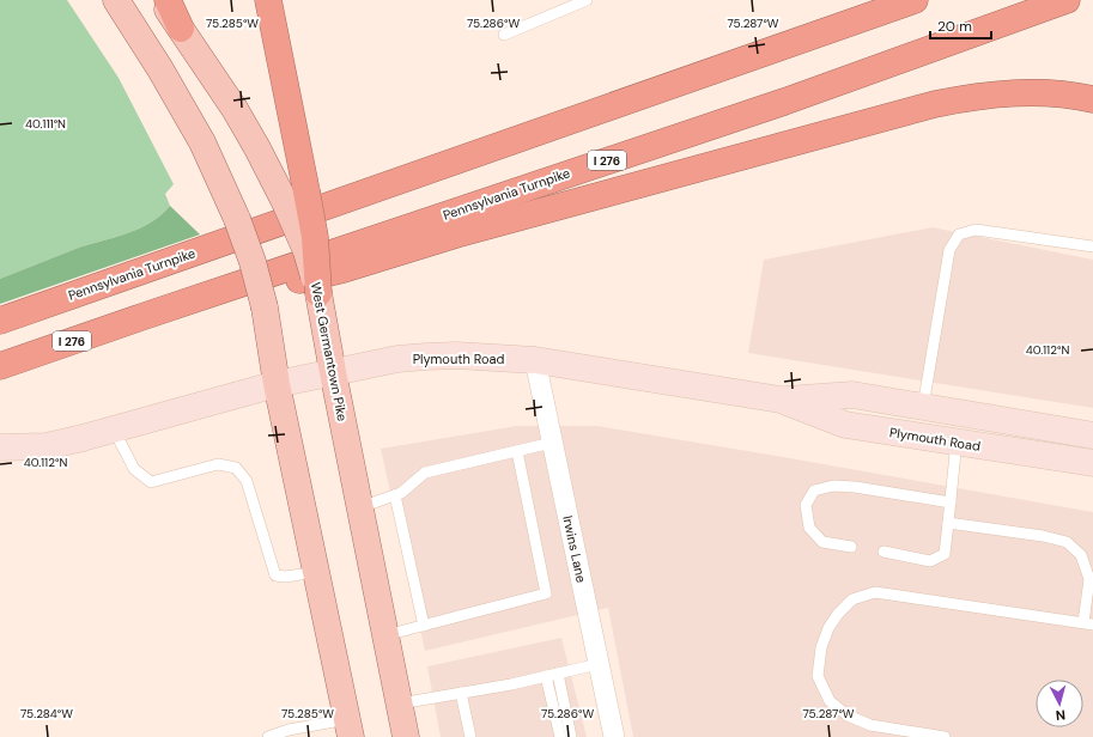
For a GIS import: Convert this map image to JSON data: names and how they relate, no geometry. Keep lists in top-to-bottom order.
{
  "streets": {
    "highway": ["I 276", "Pennsylvania Turnpike"],
    "main road": ["West Germantown Pike", "Plymouth Road"],
    "street": ["Irwins Lane"]
  },
  "crossings": [
    ["West Germantown Pike", "Plymouth Road"],
    ["Plymouth Road", "Irwins Lane"]
  ],
  "scale_bar": "20 m",
  "north": "bottom",
  "coordinates": [
    "75.285°W",
    "75.286°W",
    "75.287°W",
    "40.111°N",
    "40.112°N",
    "75.284°W"
  ]
}
